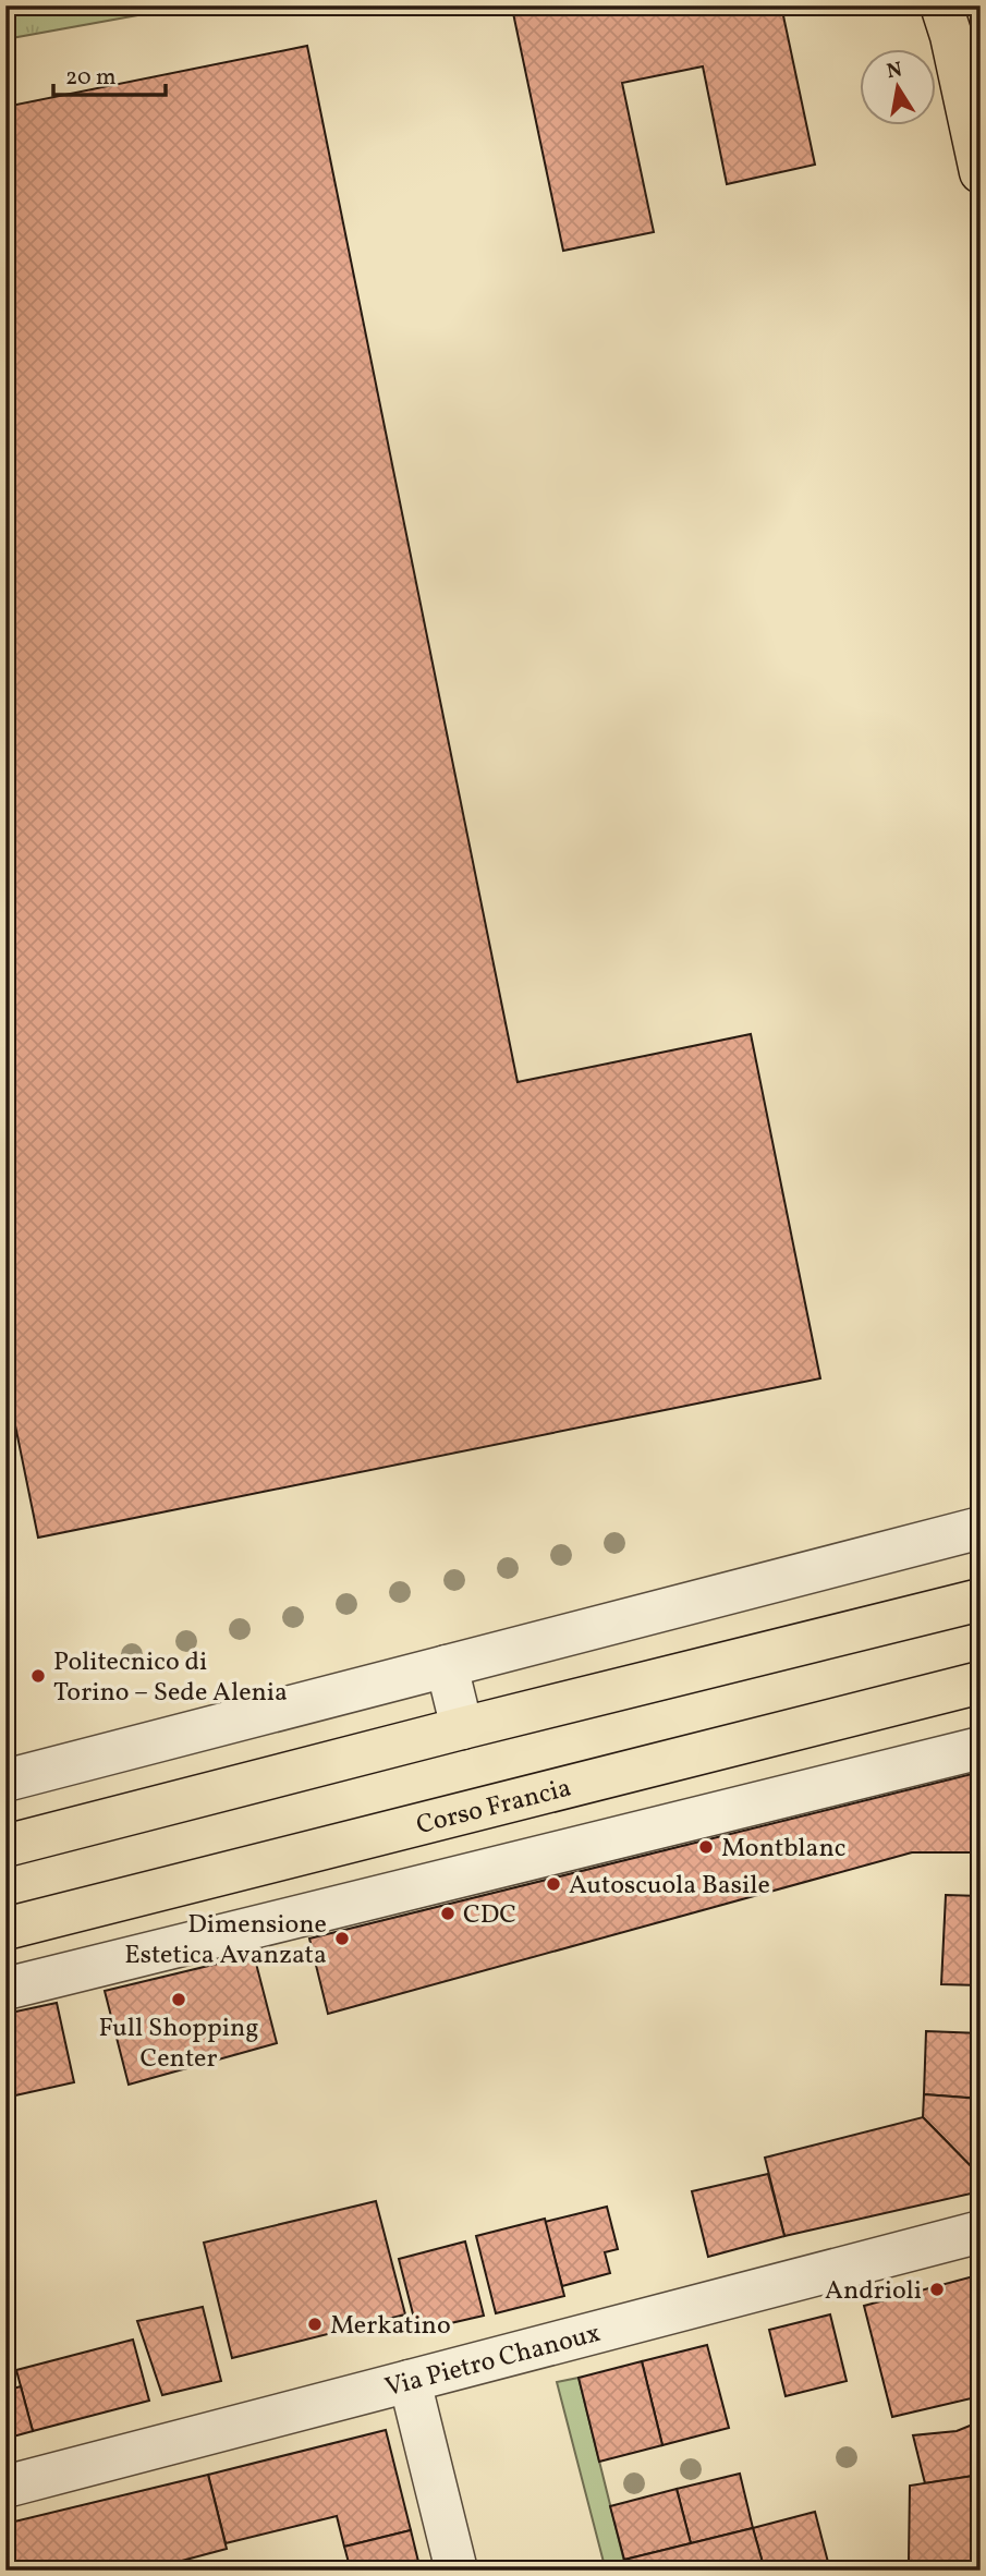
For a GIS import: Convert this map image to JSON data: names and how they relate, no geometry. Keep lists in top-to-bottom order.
{
  "streets": {
    "main road": ["Corso Francia"],
    "street": ["Via Pietro Chanoux"]
  },
  "places": [
    "Politecnico di Torino – Sede Alenia",
    "Montblanc",
    "Autoscuola Basile",
    "CDC",
    "Dimensione Estetica Avanzata",
    "Full Shopping Center",
    "Andrioli",
    "Merkatino"
  ],
  "scale_bar": "20 m",
  "north": "top"
}
